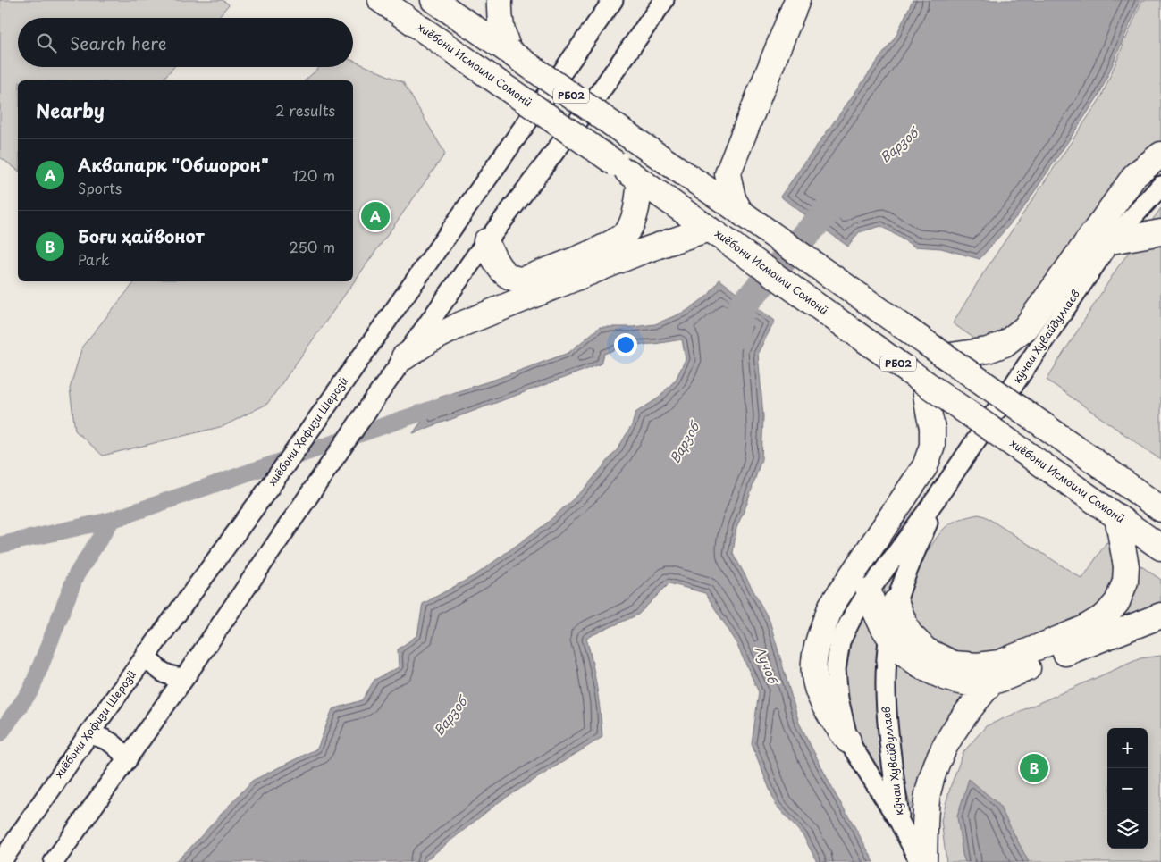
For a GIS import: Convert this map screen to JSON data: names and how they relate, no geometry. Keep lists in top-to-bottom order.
{
  "streets": {
    "highway": ["хиёбони Исмоили Сомонӣ", "РБ02"],
    "main road": ["кӯчаи Хувайдуллаев", "хиёбони Ҳофизи Шерозӣ"]
  },
  "water": ["Варзоб", "Лучоб"],
  "page": {
    "search": "Search here",
    "heading": ["Nearby", "2 results"],
    "list": [
      {
        "mark": "A",
        "name": "Аквапарк \"Обшорон\"",
        "note": "Sports",
        "value": "120 m"
      },
      {
        "mark": "B",
        "name": "Боғи ҳайвонот",
        "note": "Park",
        "value": "250 m"
      }
    ],
    "pins": ["A", "B"],
    "map_buttons": ["+", "−"]
  }
}
